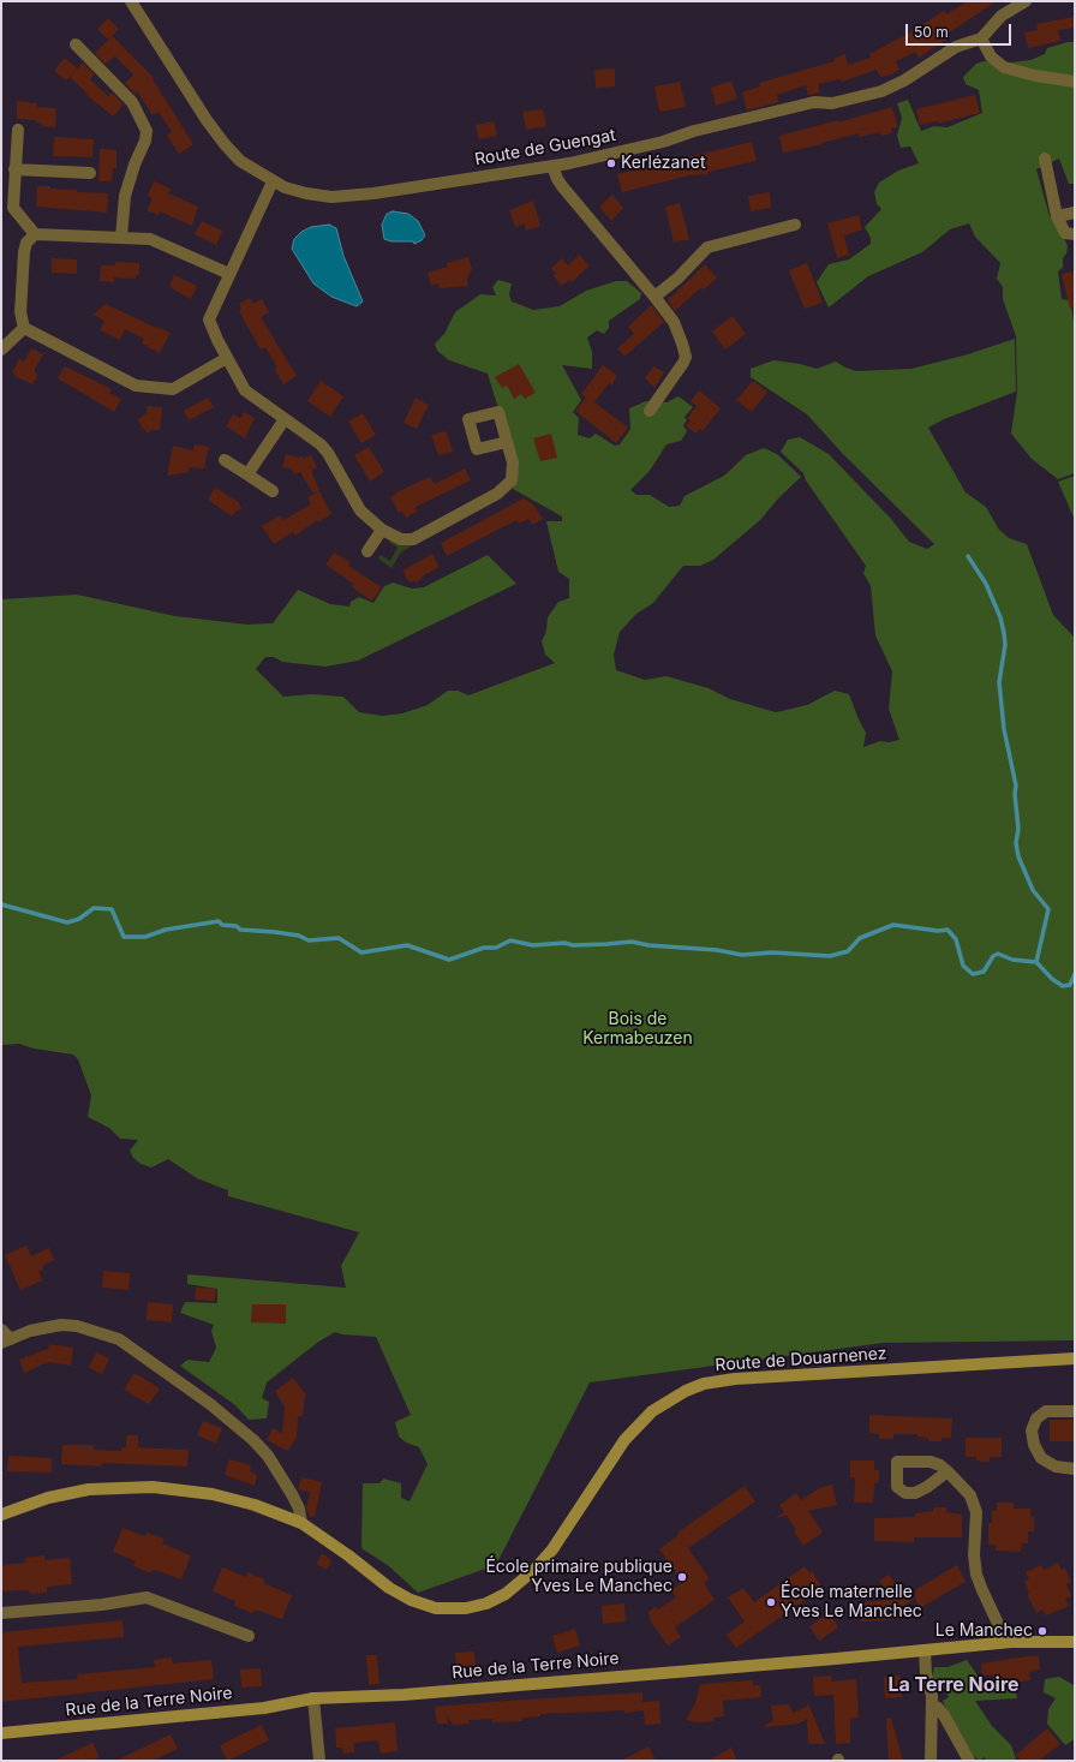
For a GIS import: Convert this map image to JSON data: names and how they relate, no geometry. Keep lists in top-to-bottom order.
{
  "streets": {
    "main road": ["Route de Douarnenez", "Rue de la Terre Noire"],
    "street": ["Route de Guengat"]
  },
  "districts": ["La Terre Noire"],
  "parks": ["Bois de Kermabeuzen"],
  "places": [
    "Kerlézanet",
    "École primaire publique Yves Le Manchec",
    "École maternelle Yves Le Manchec",
    "Le Manchec"
  ],
  "scale_bar": "50 m"
}
